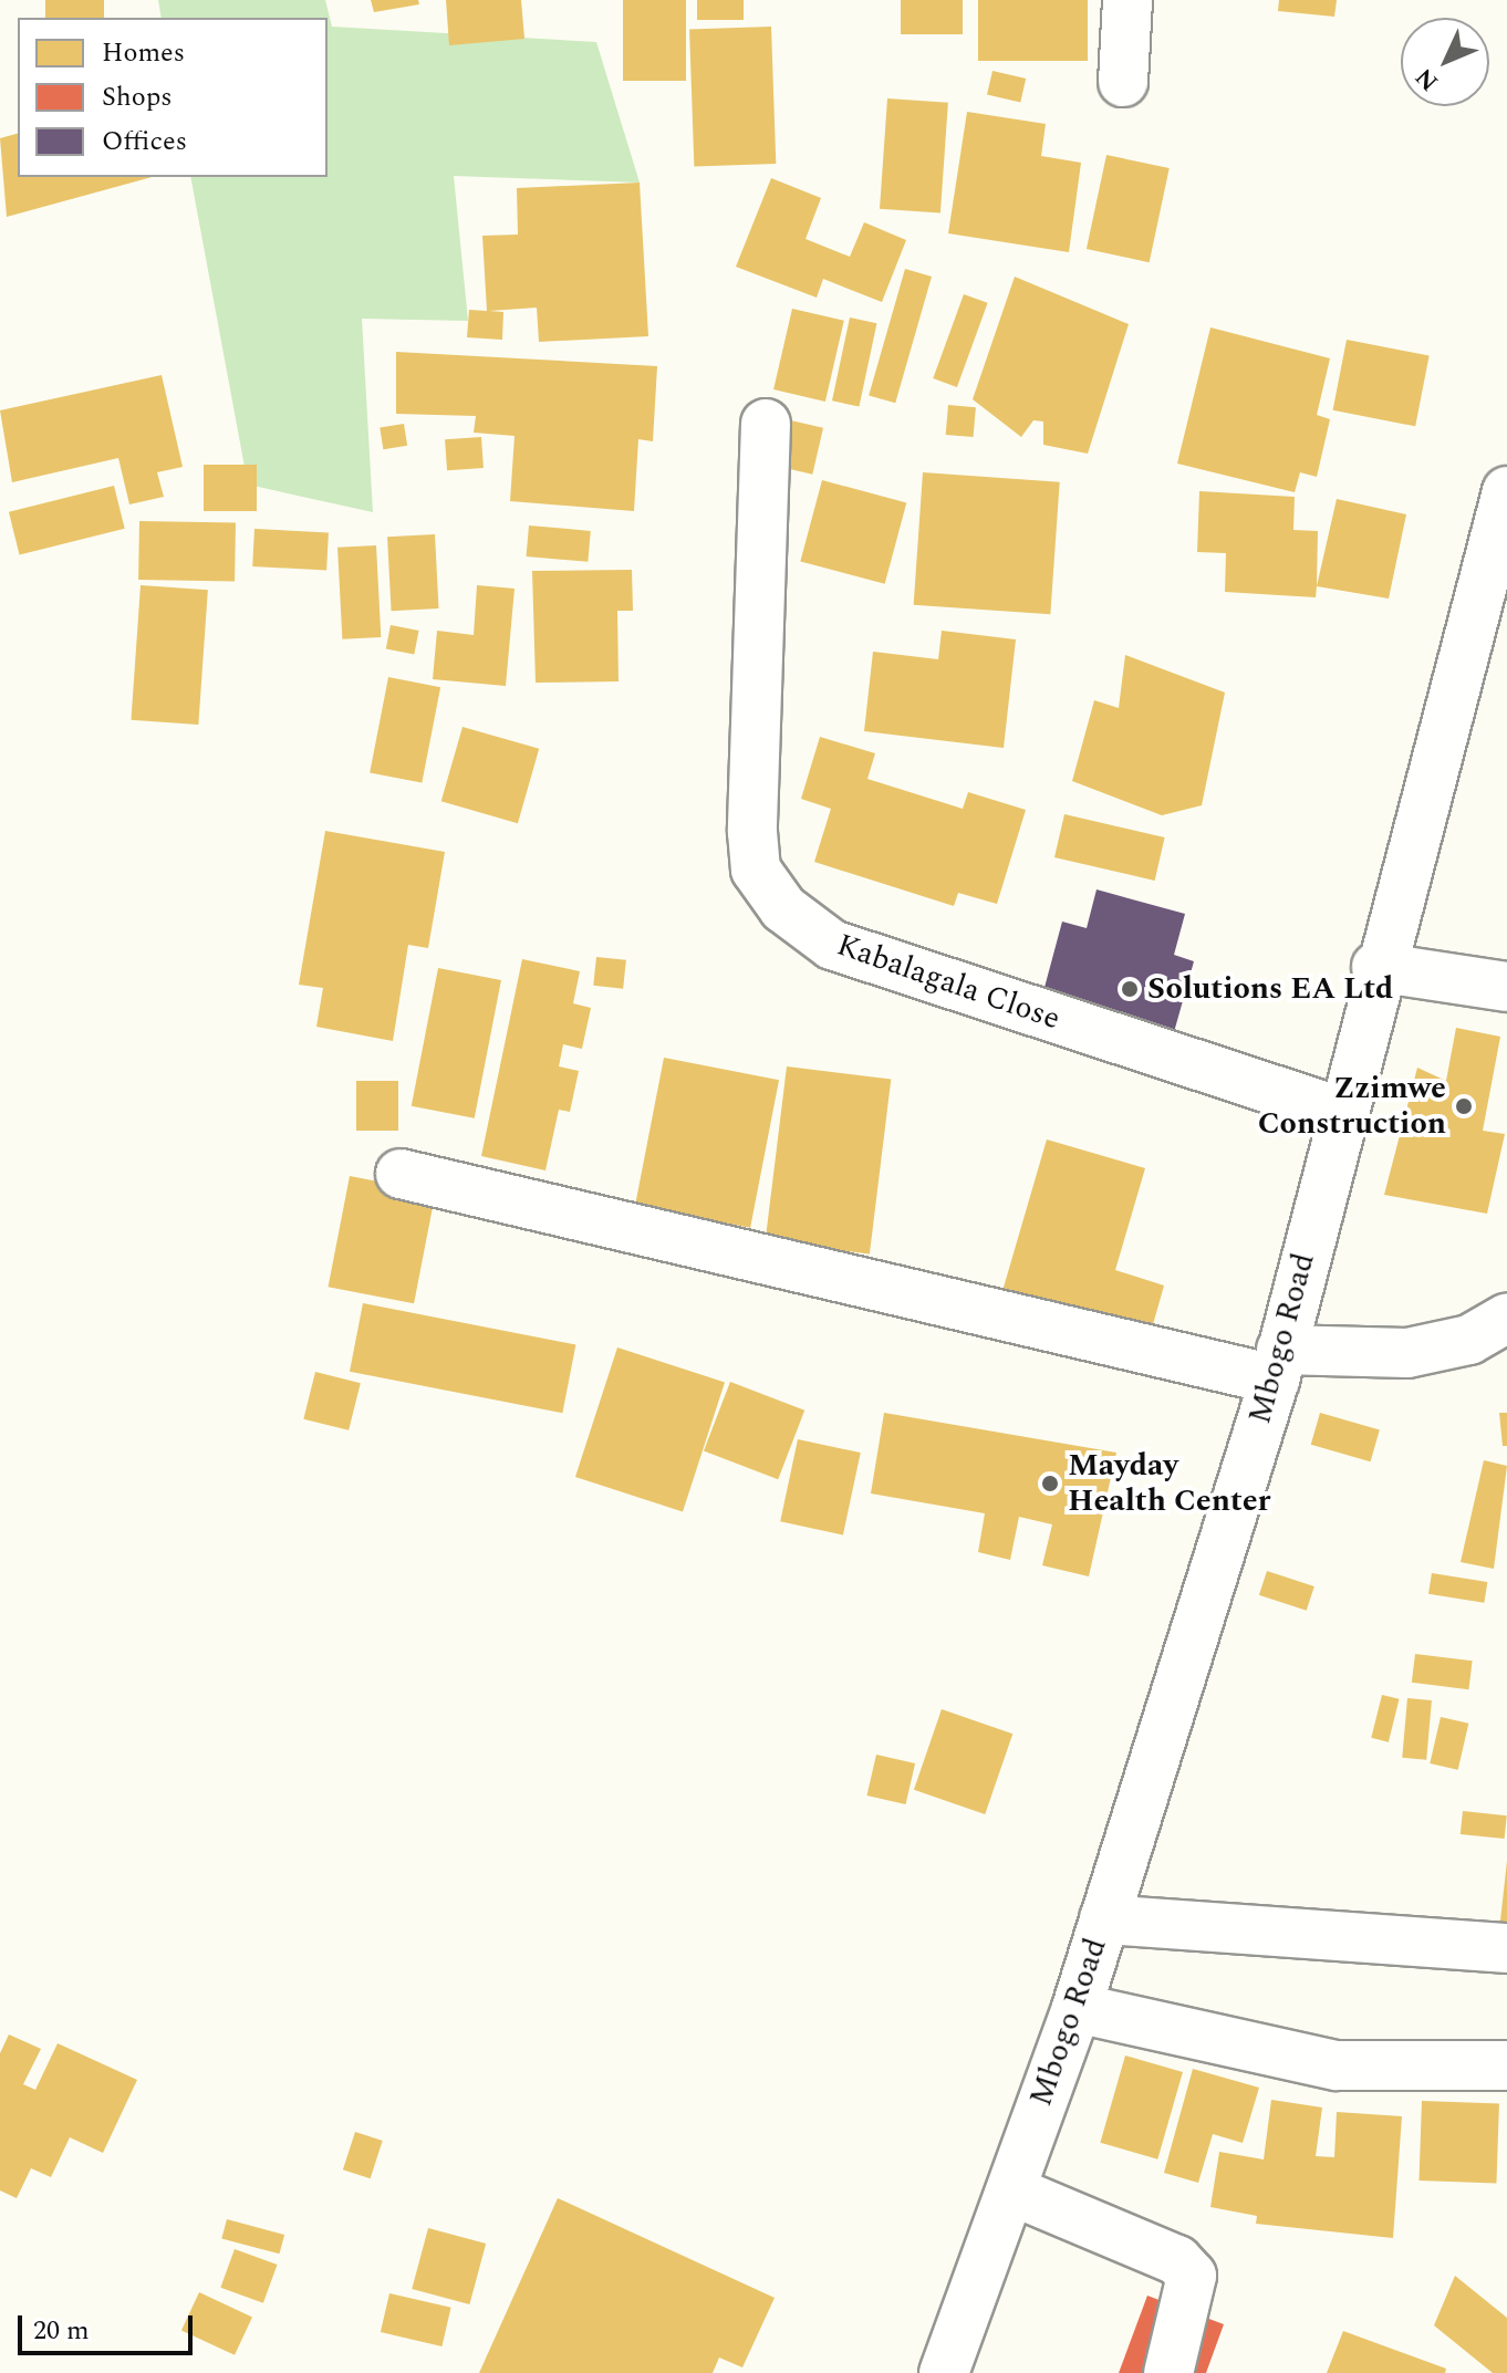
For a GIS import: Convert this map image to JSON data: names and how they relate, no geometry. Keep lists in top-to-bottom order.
{
  "streets": {
    "street": ["Kabalagala Close", "Mbogo Road"]
  },
  "crossings": [
    ["Kabalagala Close", "Mbogo Road"]
  ],
  "places": ["Solutions EA Ltd", "Zzimwe Construction", "Mayday Health Center"],
  "legend": ["Homes", "Shops", "Offices"],
  "scale_bar": "20 m",
  "north": "bottom left"
}
